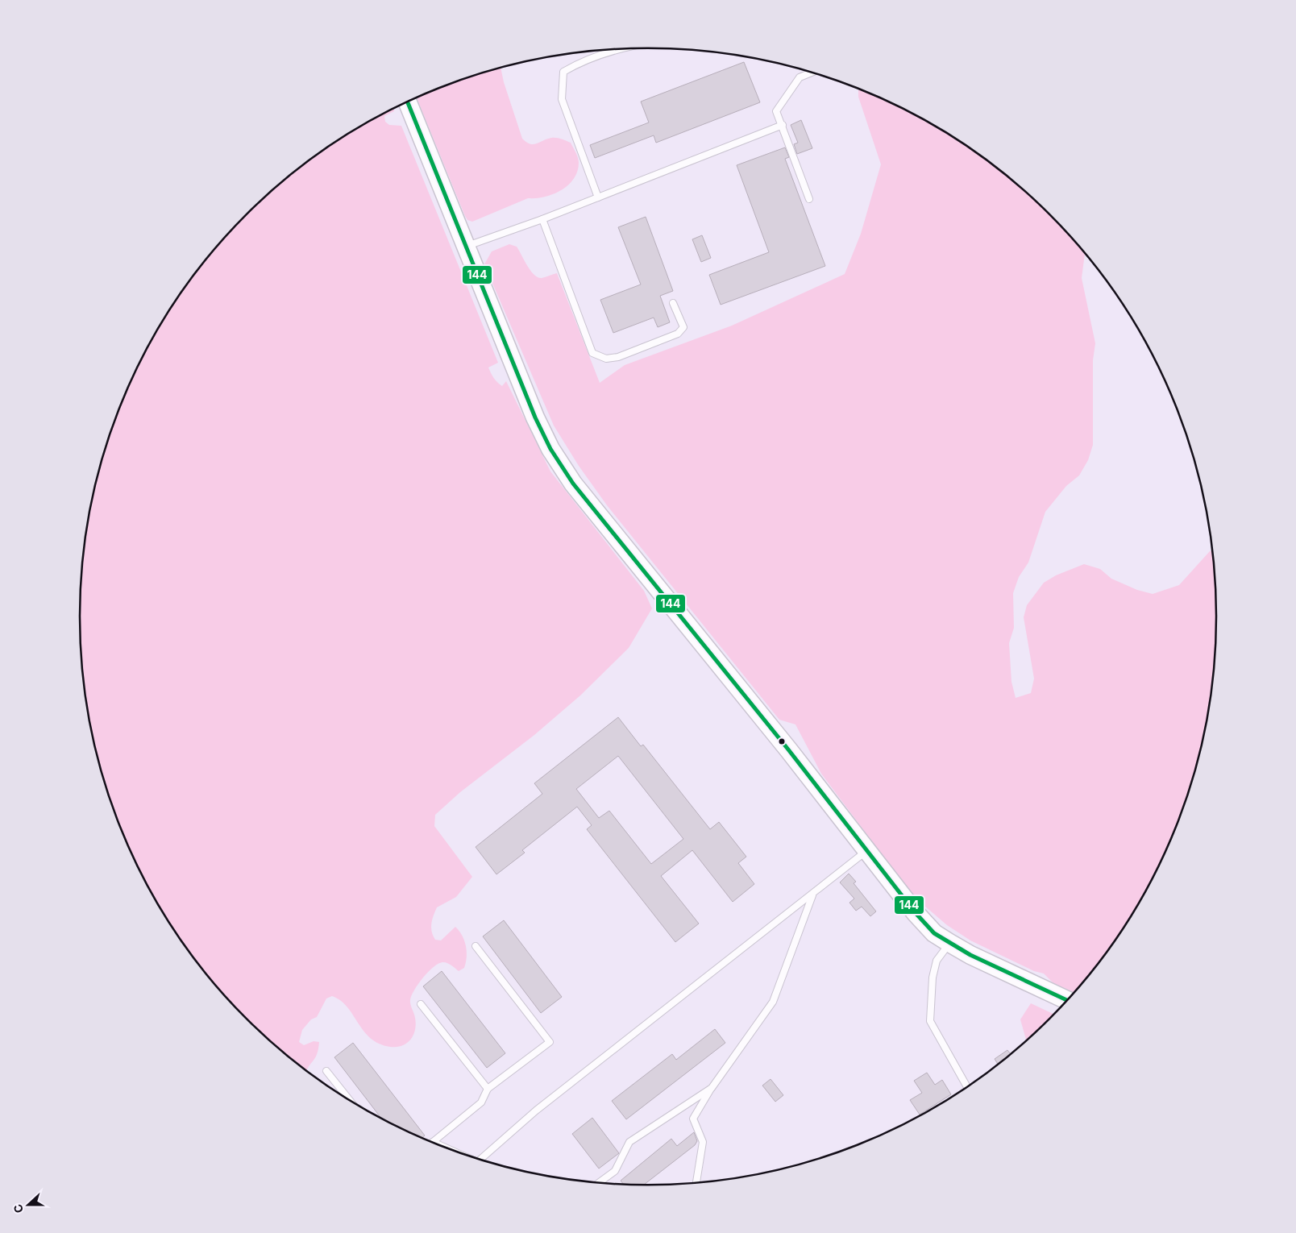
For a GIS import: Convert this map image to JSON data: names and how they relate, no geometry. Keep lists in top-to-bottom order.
{
  "lines": ["transit line 144"],
  "north": "left"
}
